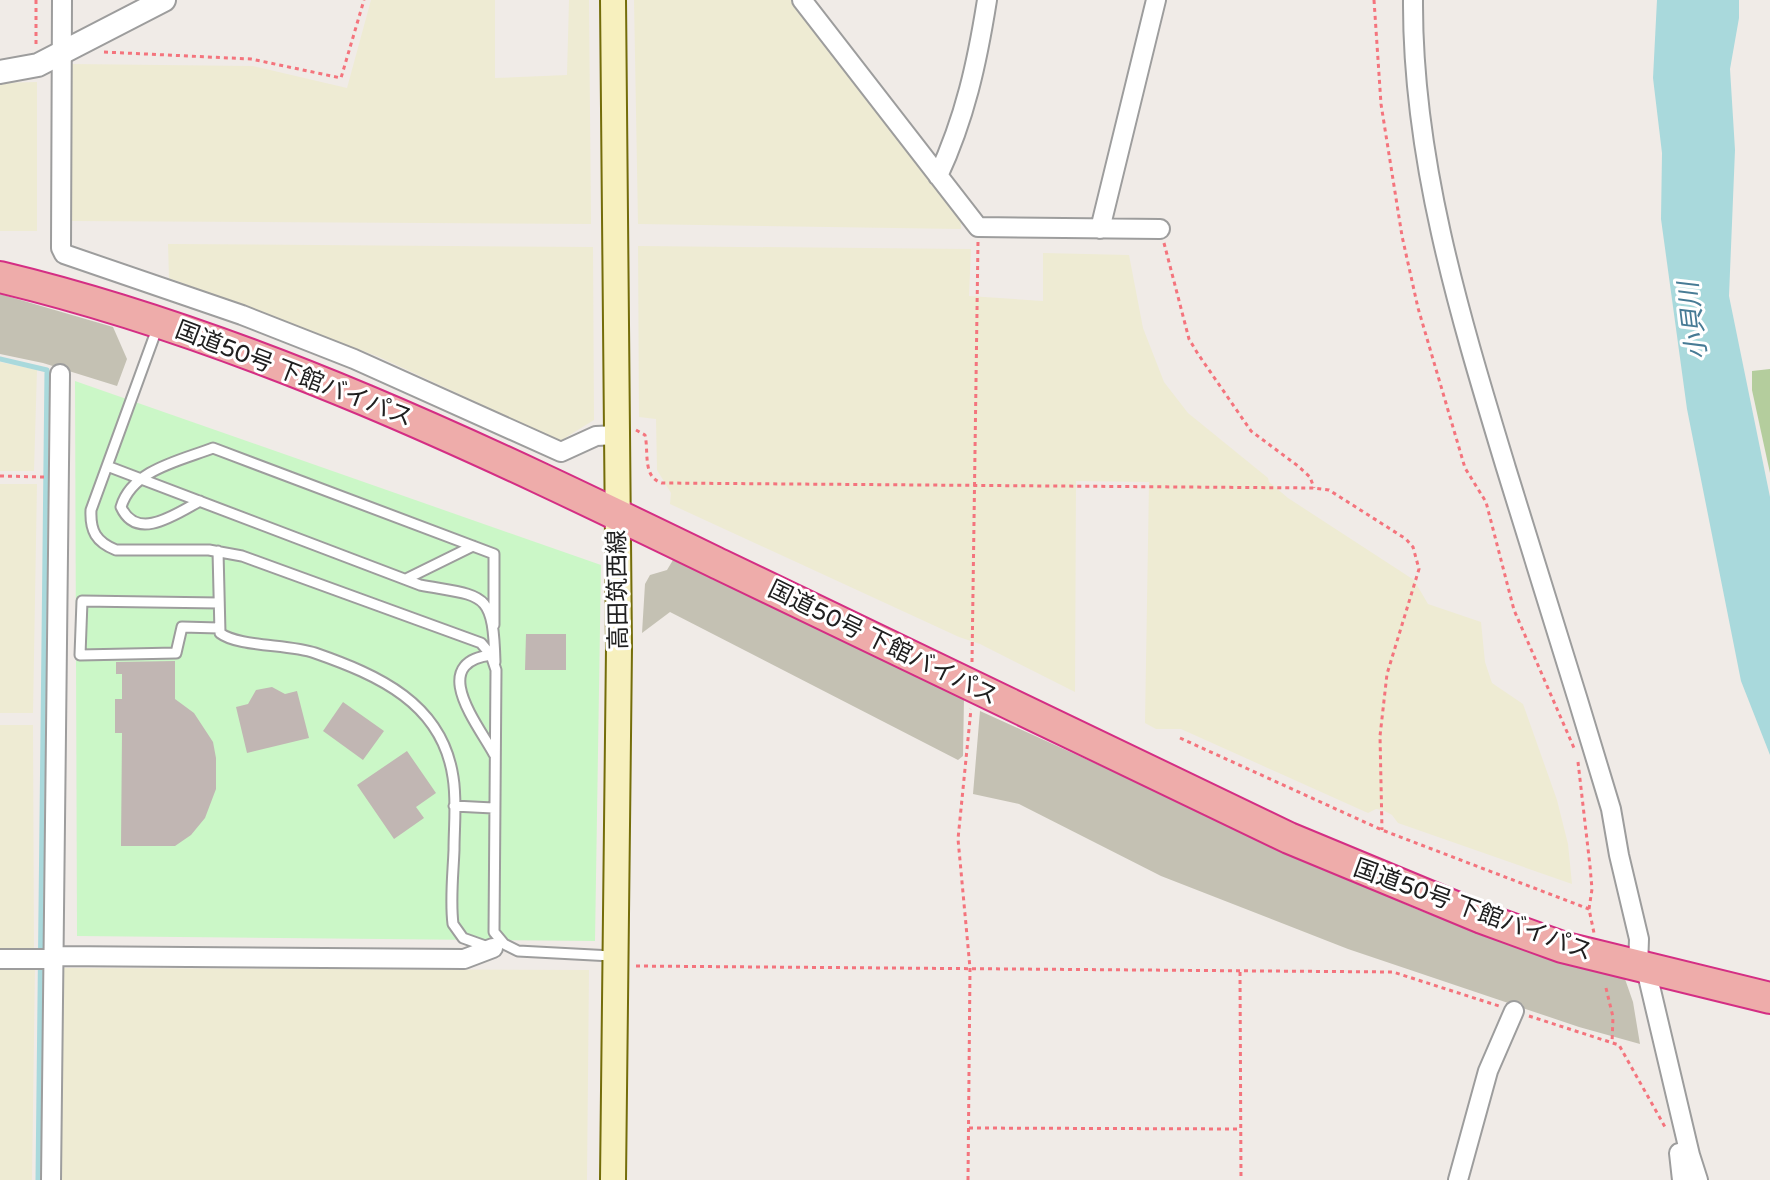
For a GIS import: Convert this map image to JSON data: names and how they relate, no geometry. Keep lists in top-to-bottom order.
{
  "streets": {
    "highway": ["国道50号 下館バイパス"],
    "main road": ["高田筑西線"]
  },
  "crossings": [
    ["国道50号 下館バイパス", "高田筑西線"]
  ],
  "water": ["小貝川"]
}
